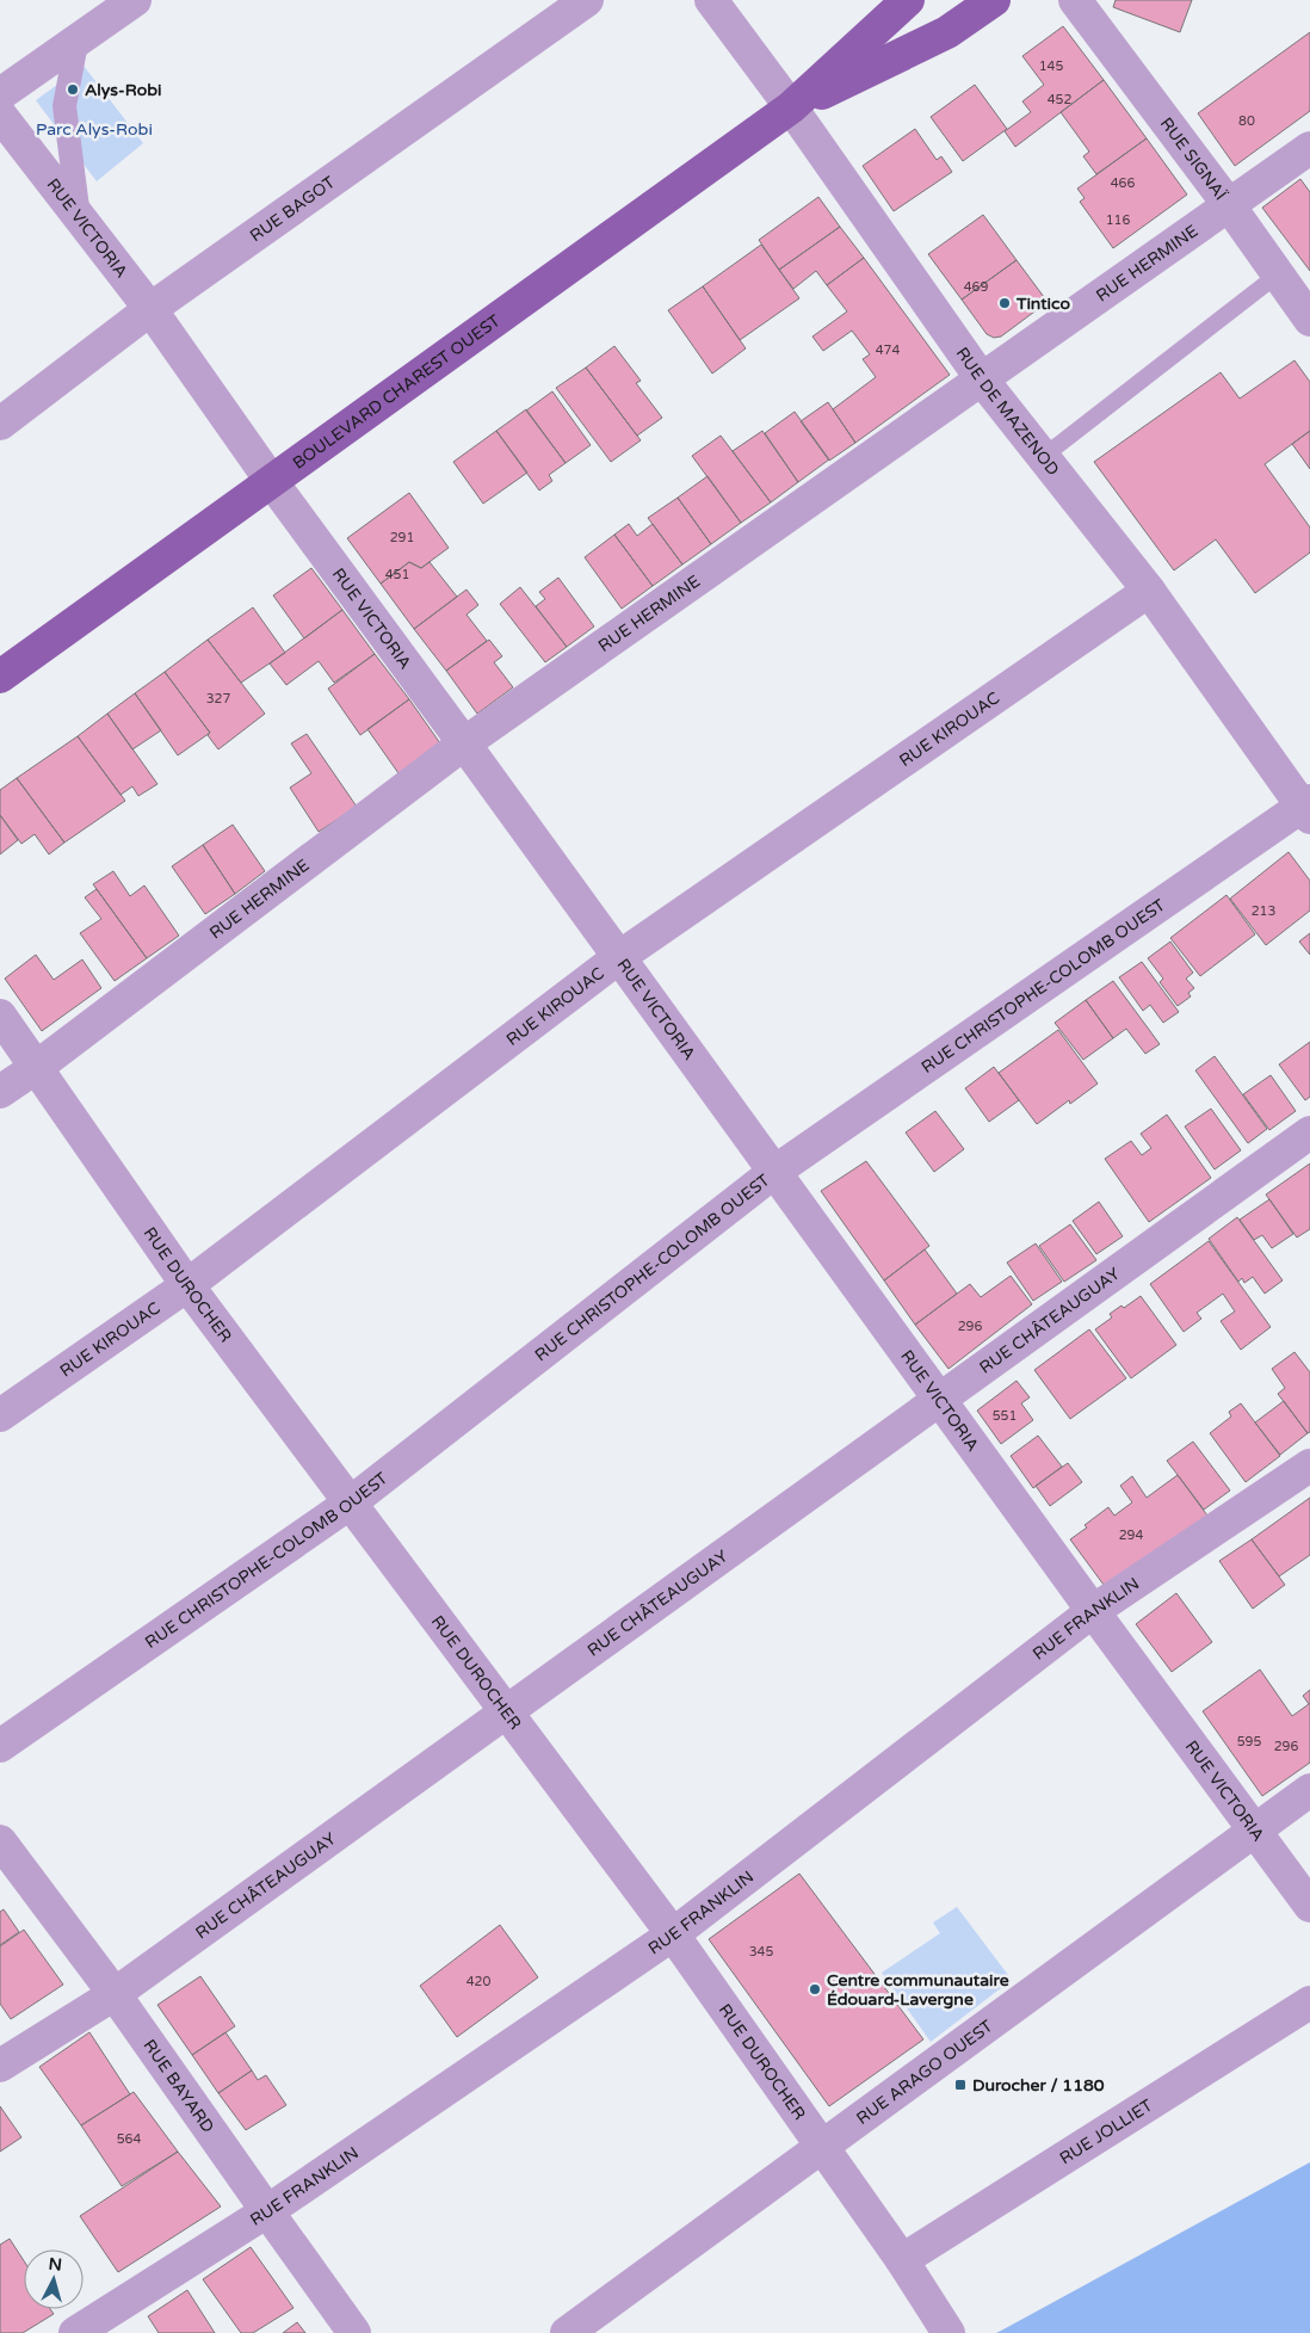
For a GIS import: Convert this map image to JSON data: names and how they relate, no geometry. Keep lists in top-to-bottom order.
{
  "streets": {
    "main road": ["BOULEVARD CHAREST OUEST"],
    "street": [
      "RUE SIGNAÏ",
      "RUE BAGOT",
      "RUE VICTORIA",
      "RUE HERMINE",
      "RUE DE MAZENOD",
      "RUE KIROUAC",
      "RUE CHRISTOPHE-COLOMB OUEST",
      "RUE DUROCHER",
      "RUE CHÂTEAUGUAY",
      "RUE FRANKLIN",
      "RUE ARAGO OUEST",
      "RUE BAYARD",
      "RUE JOLLIET"
    ]
  },
  "crossings": [
    ["RUE SIGNAÏ", "RUE HERMINE"],
    ["RUE BAGOT", "RUE VICTORIA"],
    ["RUE VICTORIA", "RUE HERMINE"],
    ["RUE VICTORIA", "BOULEVARD CHAREST OUEST"],
    ["RUE VICTORIA", "RUE KIROUAC"],
    ["RUE VICTORIA", "RUE CHRISTOPHE-COLOMB OUEST"],
    ["RUE VICTORIA", "RUE CHÂTEAUGUAY"],
    ["RUE VICTORIA", "RUE FRANKLIN"],
    ["RUE VICTORIA", "RUE ARAGO OUEST"],
    ["RUE HERMINE", "RUE DE MAZENOD"],
    ["RUE HERMINE", "RUE DUROCHER"],
    ["BOULEVARD CHAREST OUEST", "RUE DE MAZENOD"],
    ["RUE DE MAZENOD", "RUE KIROUAC"],
    ["RUE DE MAZENOD", "RUE CHRISTOPHE-COLOMB OUEST"],
    ["RUE KIROUAC", "RUE DUROCHER"],
    ["RUE CHRISTOPHE-COLOMB OUEST", "RUE DUROCHER"],
    ["RUE DUROCHER", "RUE CHÂTEAUGUAY"],
    ["RUE DUROCHER", "RUE FRANKLIN"],
    ["RUE DUROCHER", "RUE ARAGO OUEST"],
    ["RUE DUROCHER", "RUE JOLLIET"],
    ["RUE CHÂTEAUGUAY", "RUE BAYARD"],
    ["RUE FRANKLIN", "RUE BAYARD"]
  ],
  "parks": ["Parc Alys-Robi"],
  "places": {
    "other": ["Alys-Robi", "Tintico", "Centre communautaire Édouard-Lavergne"],
    "transit": ["Durocher / 1180"]
  },
  "house_numbers": [
    "145",
    "452",
    "80",
    "466",
    "116",
    "469",
    "474",
    "291",
    "451",
    "327",
    "213",
    "296",
    "551",
    "294",
    "595",
    "296",
    "345",
    "420",
    "564"
  ],
  "north": "top"
}
